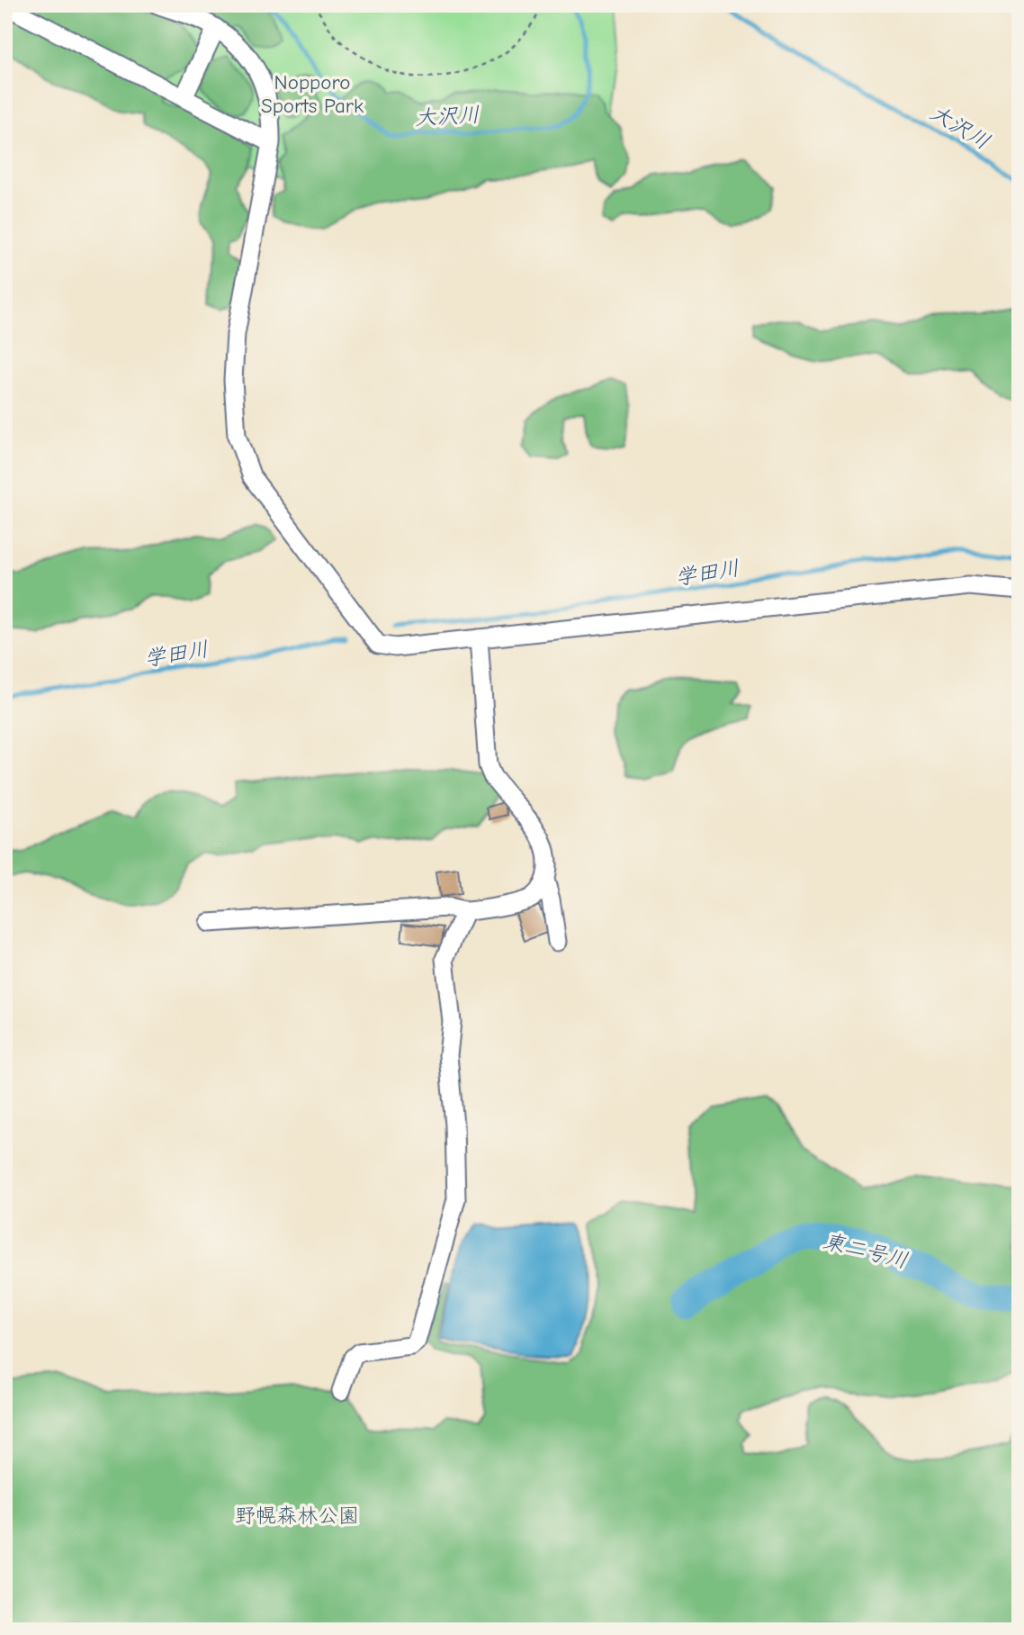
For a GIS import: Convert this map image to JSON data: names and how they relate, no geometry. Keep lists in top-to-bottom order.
{
  "water": ["大沢川", "学田川", "東二号川"],
  "parks": ["Nopporo Sports Park", "野幌森林公園"]
}
